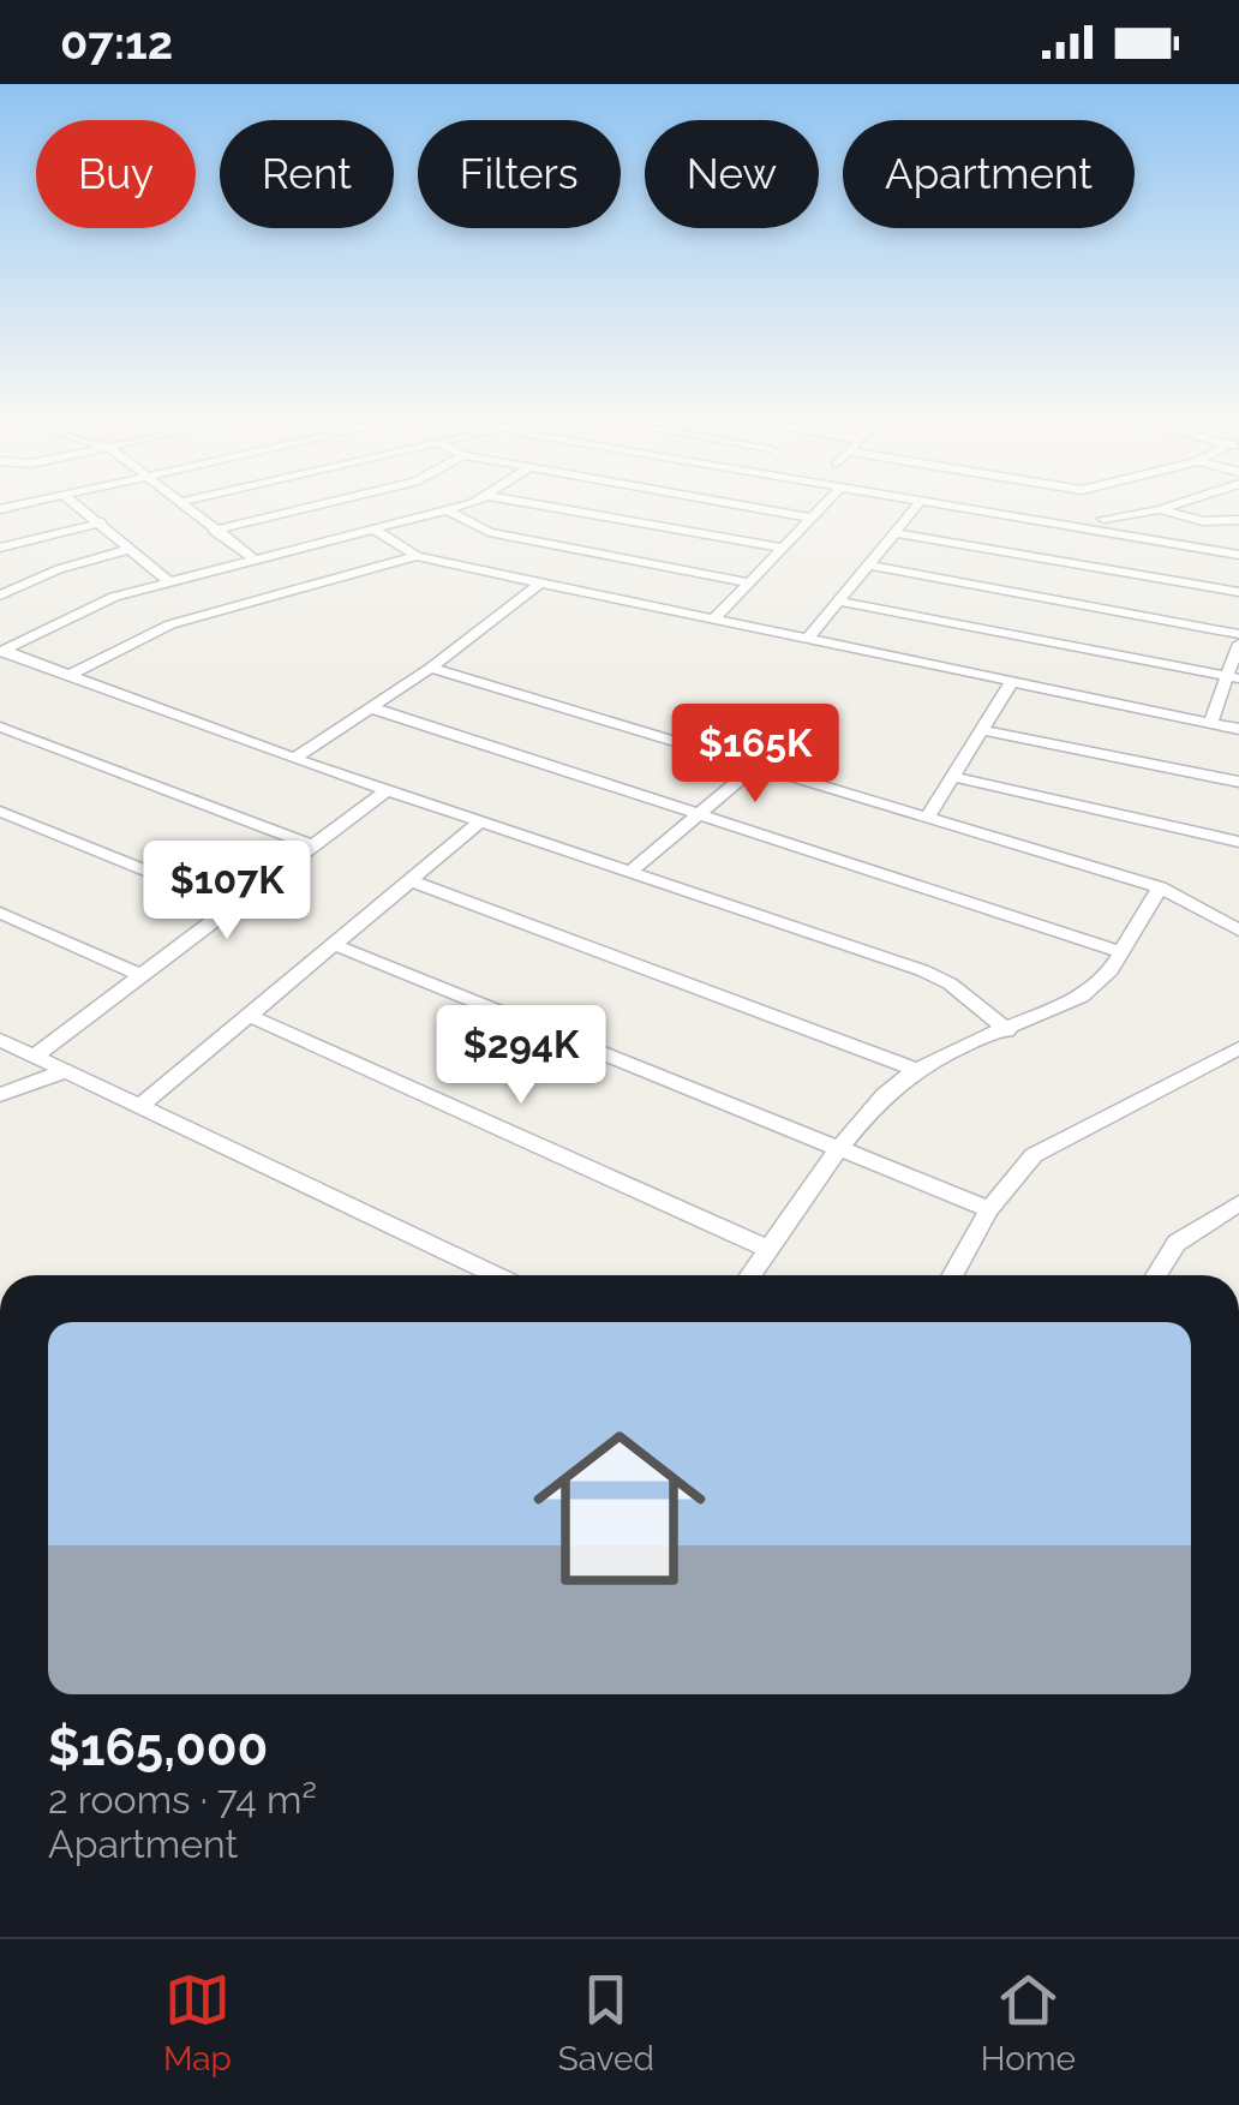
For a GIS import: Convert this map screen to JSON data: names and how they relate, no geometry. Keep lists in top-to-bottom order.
{
  "page": {
    "status": "07:12",
    "chip": [
      "Buy",
      "Rent",
      "Filters",
      "New",
      "Apartment"
    ],
    "price": ["$165K", "$107K", "$294K"],
    "list": [
      {
        "name": "$165,000",
        "note": "2 rooms · 74 m² · Apartment"
      }
    ],
    "tabs": ["Map", "Saved", "Home"]
  }
}
